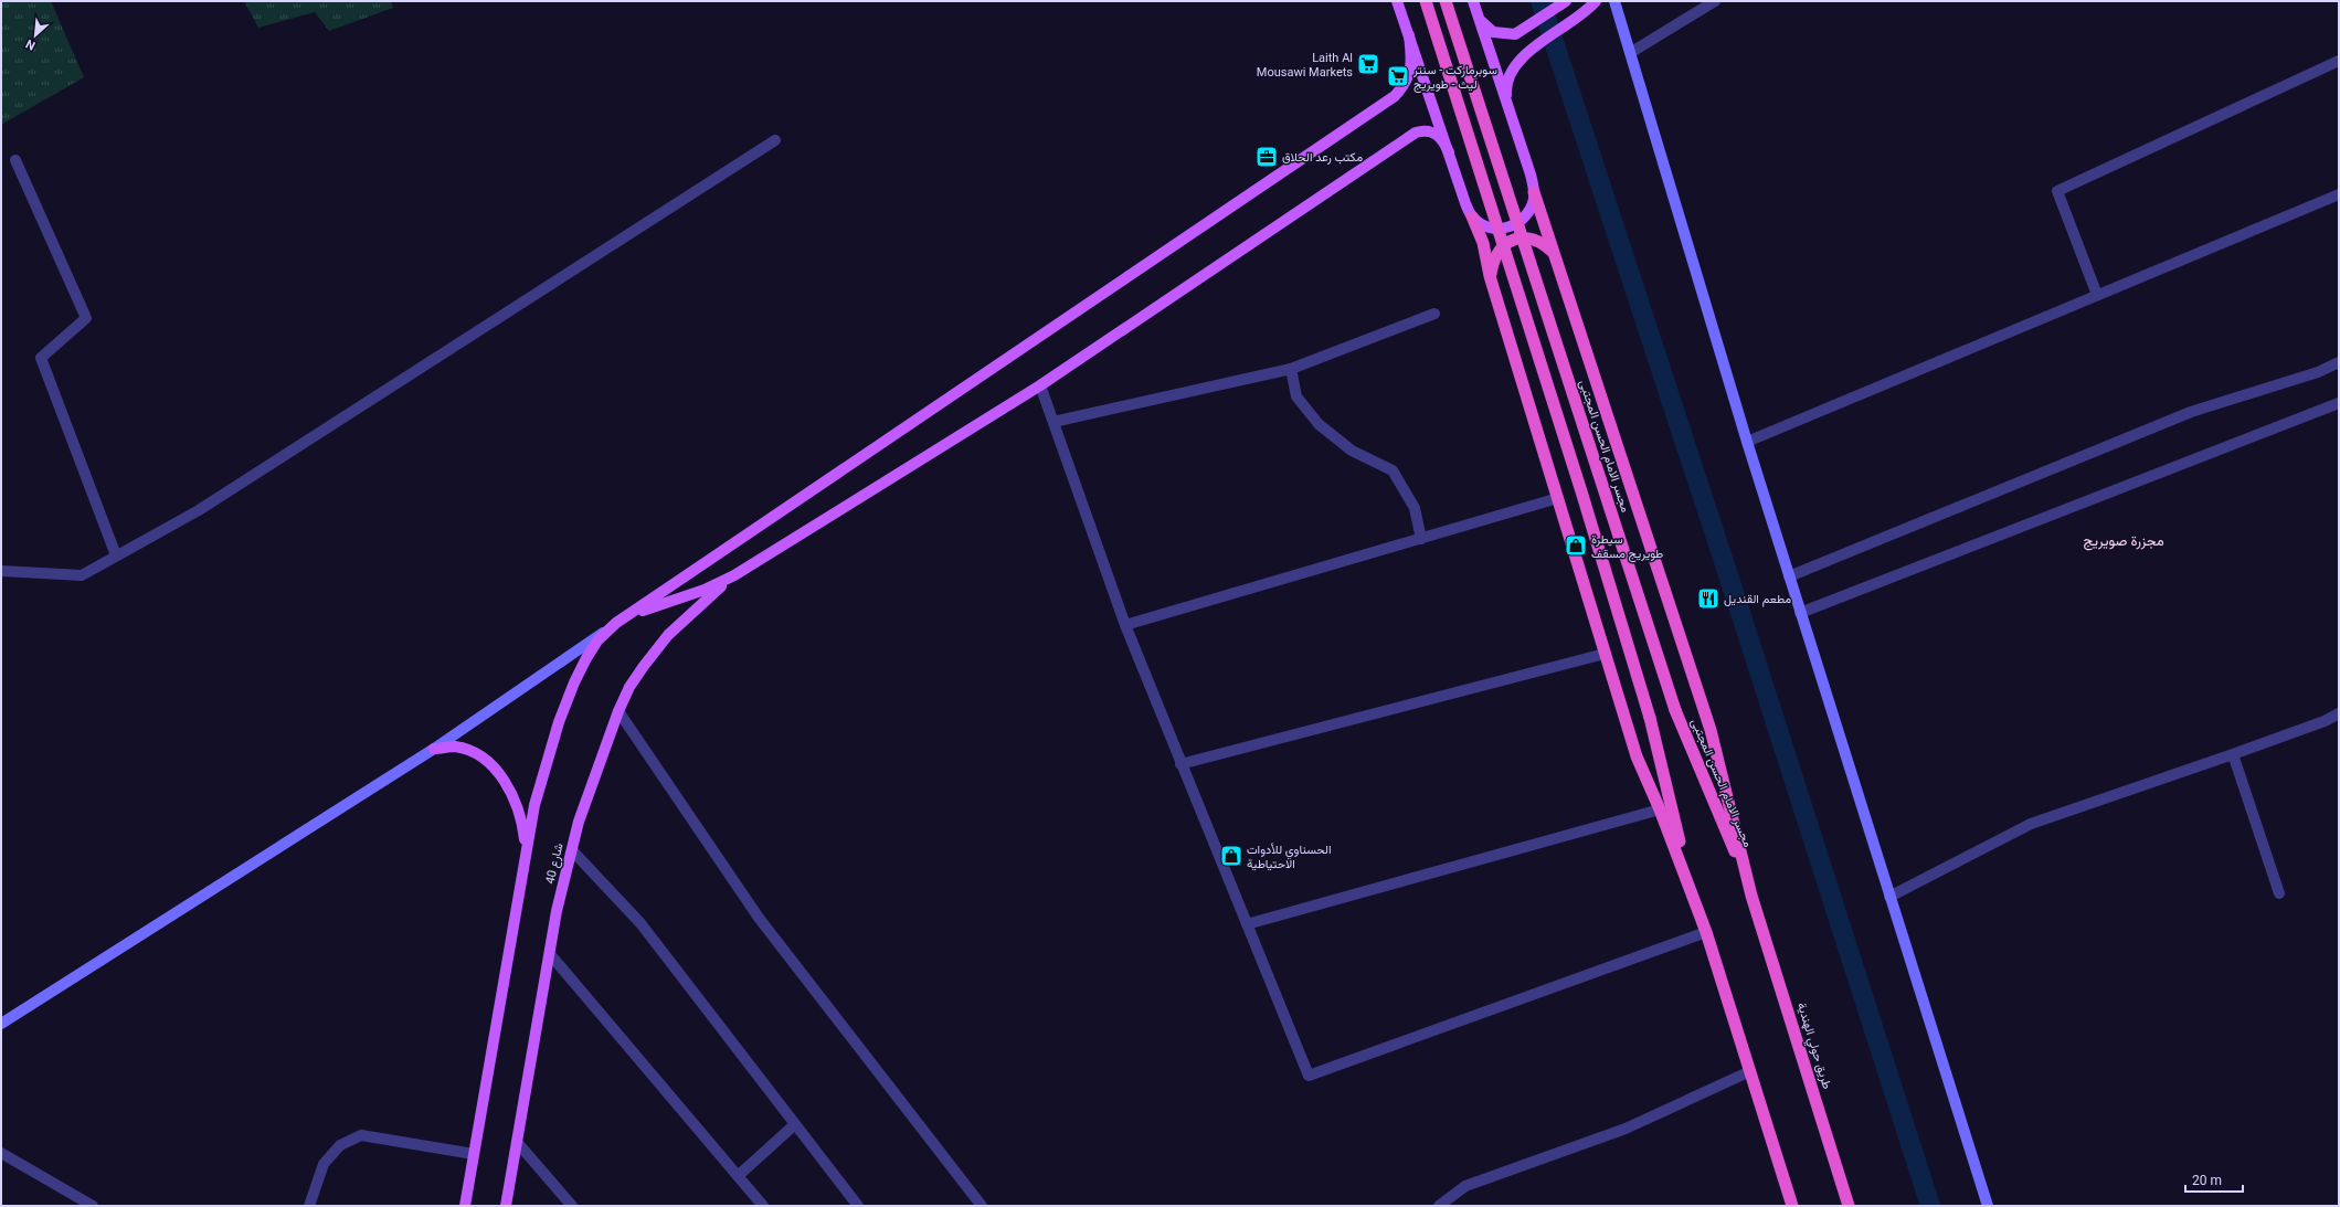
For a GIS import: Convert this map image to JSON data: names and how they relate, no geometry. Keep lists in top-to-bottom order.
{
  "streets": {
    "highway": ["مجسر الامام الحسن المجتبى", "طريق حولي الهندية"],
    "main road": ["شارع 40"]
  },
  "crossings": [
    ["مجسر الامام الحسن المجتبى", "طريق حولي الهندية"]
  ],
  "districts": ["مجزرة صويريج"],
  "places": {
    "supermarket": ["Laith Al Mousawi Markets", "سوبرماركت - سنتر ليث - طويريج"],
    "office": ["مكتب رعد الحلاق"],
    "shop": ["سيطرة طويريج مسقف", "الحسناوي للأدوات الاحتياطية"],
    "restaurant": ["مطعم القنديل"]
  },
  "scale_bar": "20 m",
  "north": "bottom left"
}
